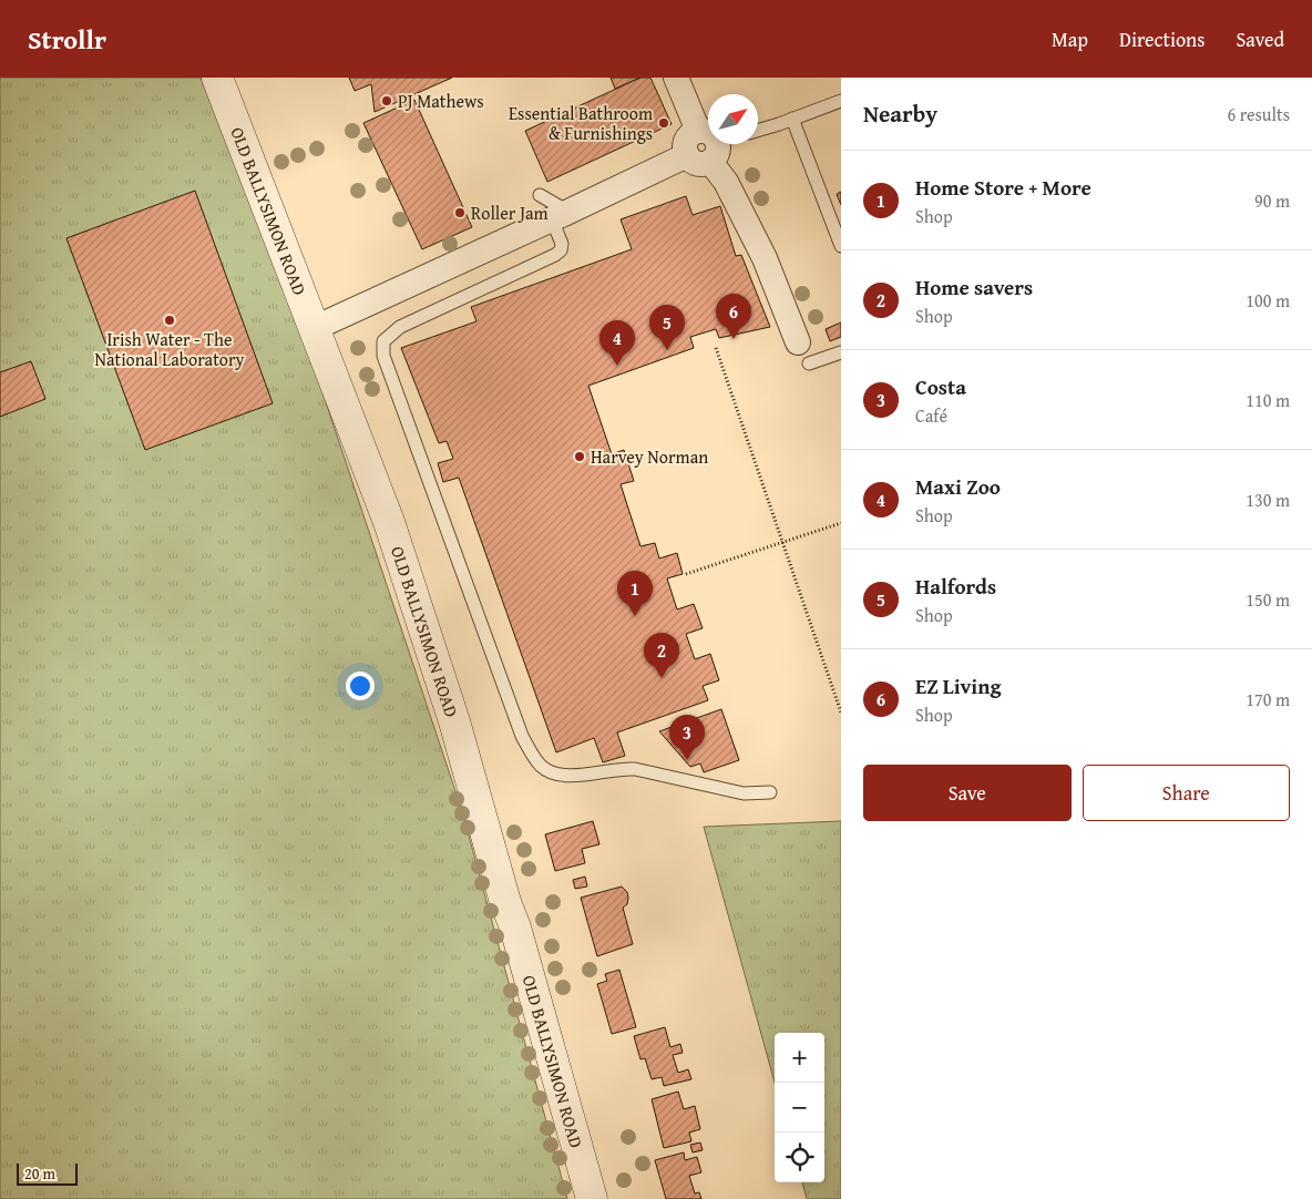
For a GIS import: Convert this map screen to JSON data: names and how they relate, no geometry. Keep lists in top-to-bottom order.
{
  "streets": {
    "street": ["OLD BALLYSIMON ROAD"]
  },
  "places": [
    "PJ Mathews",
    "Essential Bathroom & Furnishings",
    "Roller Jam",
    "Irish Water - The National Laboratory",
    "Harvey Norman"
  ],
  "scale_bar": "20 m",
  "north": "top right",
  "page": {
    "header": "Strollr",
    "nav": ["Map", "Directions", "Saved"],
    "heading": ["Nearby", "6 results"],
    "list": [
      {
        "mark": "1",
        "name": "Home Store + More",
        "note": "Shop",
        "value": "90 m"
      },
      {
        "mark": "2",
        "name": "Home savers",
        "note": "Shop",
        "value": "100 m"
      },
      {
        "mark": "3",
        "name": "Costa",
        "note": "Café",
        "value": "110 m"
      },
      {
        "mark": "4",
        "name": "Maxi Zoo",
        "note": "Shop",
        "value": "130 m"
      },
      {
        "mark": "5",
        "name": "Halfords",
        "note": "Shop",
        "value": "150 m"
      },
      {
        "mark": "6",
        "name": "EZ Living",
        "note": "Shop",
        "value": "170 m"
      }
    ],
    "pins": [
      "6",
      "5",
      "4",
      "1",
      "2",
      "3"
    ],
    "buttons": ["Save", "Share"],
    "map_buttons": ["+", "−"],
    "scale": "20 m"
  }
}
